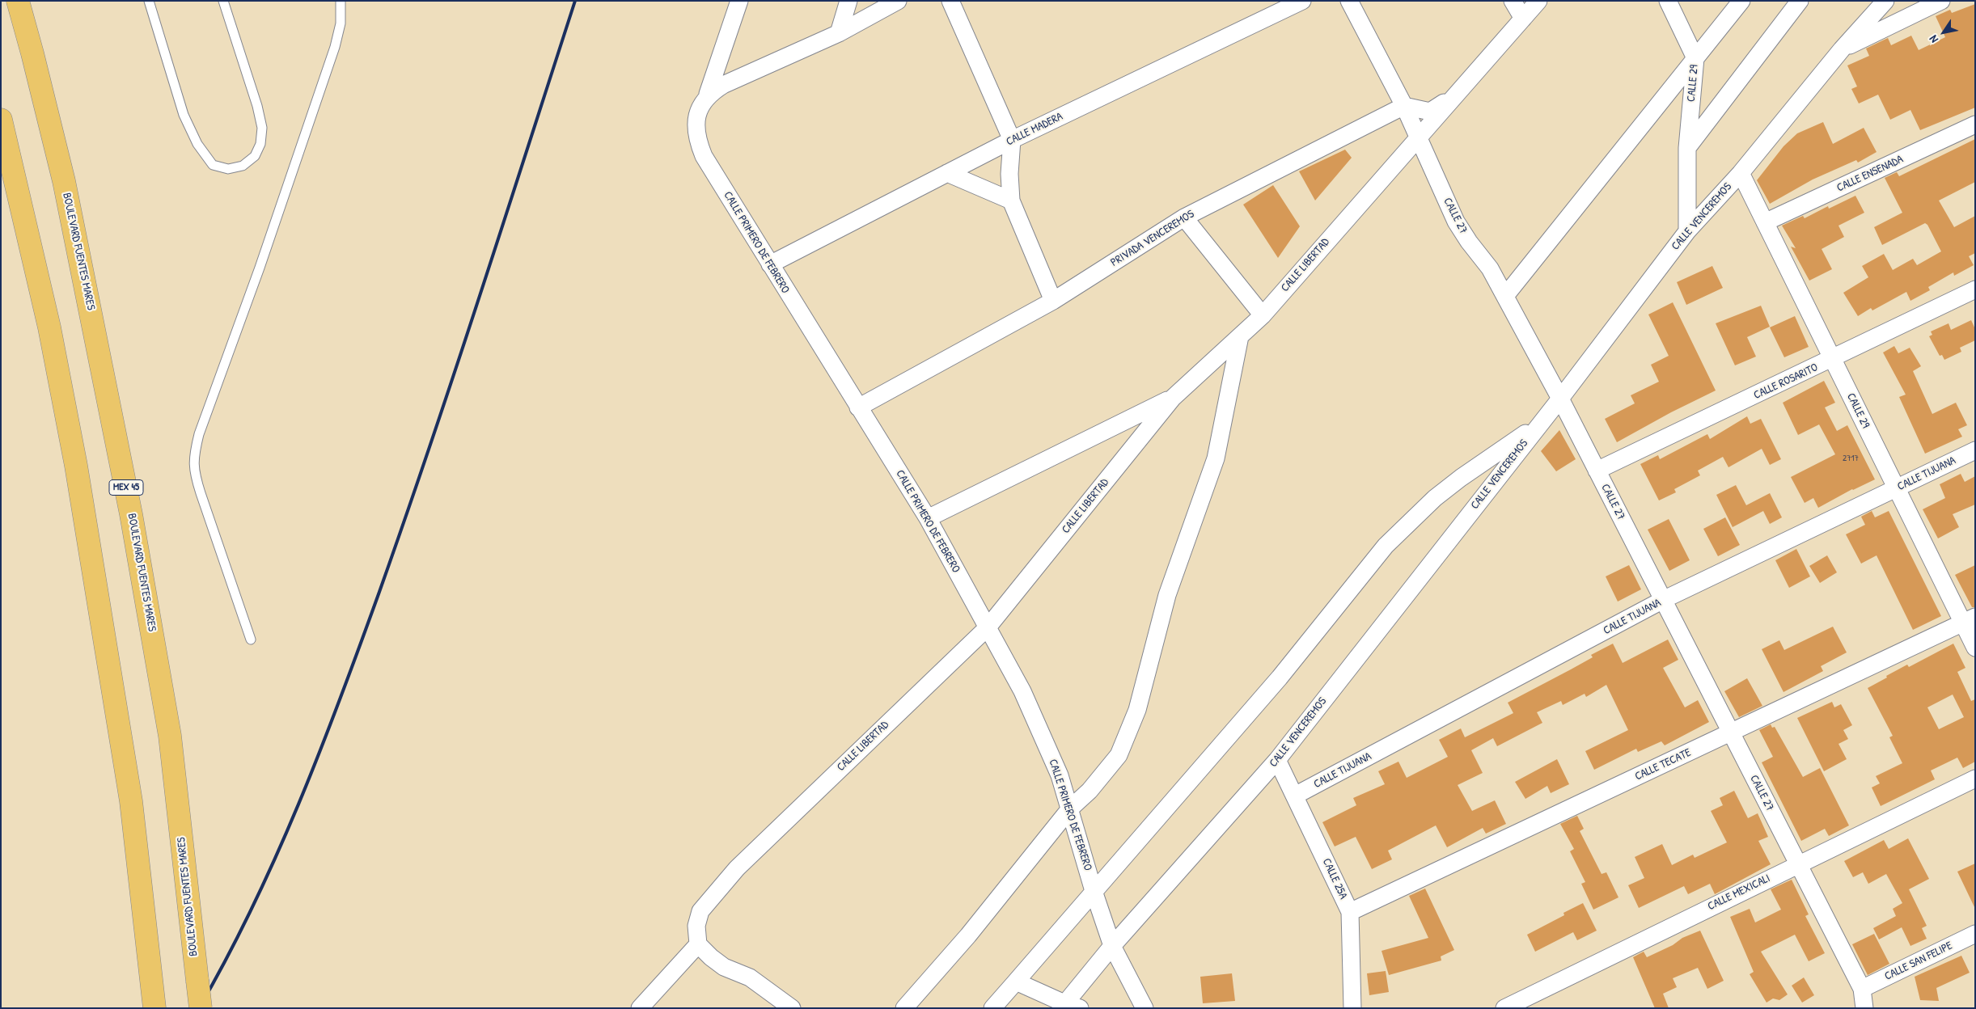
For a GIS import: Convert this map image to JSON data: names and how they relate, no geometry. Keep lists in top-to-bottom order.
{
  "streets": {
    "highway": ["BOULEVARD FUENTES MARES", "MEX 45"],
    "street": [
      "CALLE 29",
      "CALLE MADERA",
      "CALLE ENSENADA",
      "CALLE 27",
      "CALLE VENCEREMOS",
      "PRIVADA VENCEREMOS",
      "CALLE PRIMERO DE FEBRERO",
      "CALLE LIBERTAD",
      "CALLE ROSARITO",
      "CALLE TIJUANA",
      "CALLE TECATE",
      "CALLE 25A",
      "CALLE MEXICALI",
      "CALLE SAN FELIPE"
    ]
  },
  "crossings": [
    ["CALLE 29", "CALLE ENSENADA"],
    ["CALLE 29", "CALLE VENCEREMOS"],
    ["CALLE 29", "CALLE ROSARITO"],
    ["CALLE 29", "CALLE TIJUANA"],
    ["CALLE 29", "CALLE TECATE"],
    ["CALLE MADERA", "CALLE PRIMERO DE FEBRERO"],
    ["CALLE 27", "CALLE VENCEREMOS"],
    ["CALLE 27", "PRIVADA VENCEREMOS"],
    ["CALLE 27", "CALLE LIBERTAD"],
    ["CALLE 27", "CALLE ROSARITO"],
    ["CALLE 27", "CALLE TIJUANA"],
    ["CALLE 27", "CALLE TECATE"],
    ["CALLE 27", "CALLE MEXICALI"],
    ["CALLE 27", "CALLE SAN FELIPE"],
    ["CALLE VENCEREMOS", "CALLE PRIMERO DE FEBRERO"],
    ["CALLE VENCEREMOS", "CALLE 25A"],
    ["PRIVADA VENCEREMOS", "CALLE PRIMERO DE FEBRERO"],
    ["CALLE PRIMERO DE FEBRERO", "CALLE LIBERTAD"],
    ["CALLE TIJUANA", "CALLE 25A"],
    ["CALLE TECATE", "CALLE 25A"]
  ],
  "house_numbers": ["2717"],
  "north": "bottom left"
}
